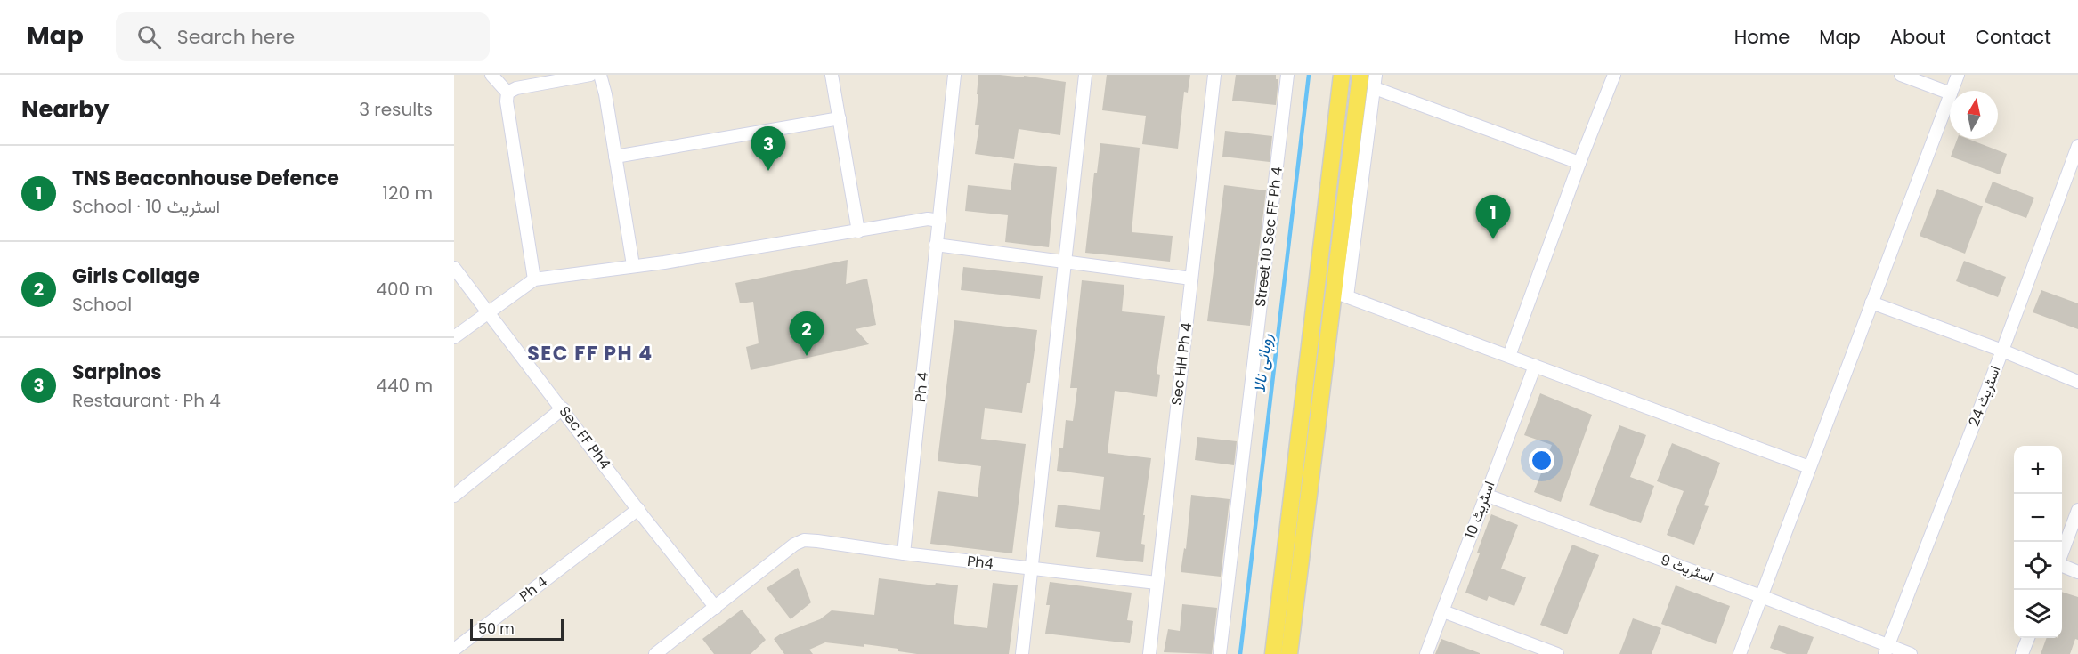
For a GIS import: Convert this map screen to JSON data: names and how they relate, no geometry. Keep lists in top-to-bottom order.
{
  "streets": {
    "street": [
      "Street 10 Sec FF Ph 4",
      "Sec HH Ph 4",
      "Ph 4",
      "اسٹریٹ 24",
      "Sec FF Ph4",
      "اسٹریٹ 10",
      "Ph4",
      "اسٹریٹ 9"
    ]
  },
  "crossings": [
    ["Sec HH Ph 4", "Ph4"],
    ["Ph 4", "Sec FF Ph4"],
    ["Ph 4", "Ph4"],
    ["اسٹریٹ 24", "اسٹریٹ 9"],
    ["Sec FF Ph4", "Ph4"],
    ["اسٹریٹ 10", "اسٹریٹ 9"]
  ],
  "districts": ["SEC FF PH 4"],
  "water": ["روہائی نالا"],
  "scale_bar": "50 m",
  "north": "top",
  "page": {
    "header": "Map",
    "search": "Search here",
    "nav": [
      "Home",
      "Map",
      "About",
      "Contact"
    ],
    "heading": ["Nearby", "3 results"],
    "pins": ["3", "1", "2"],
    "list": [
      {
        "mark": "1",
        "name": "TNS Beaconhouse Defence",
        "note": "School · اسٹریٹ 10",
        "value": "120 m"
      },
      {
        "mark": "2",
        "name": "Girls Collage",
        "note": "School",
        "value": "400 m"
      },
      {
        "mark": "3",
        "name": "Sarpinos",
        "note": "Restaurant · Ph 4",
        "value": "440 m"
      }
    ],
    "map_buttons": ["+", "−"],
    "scale": "50 m"
  }
}
